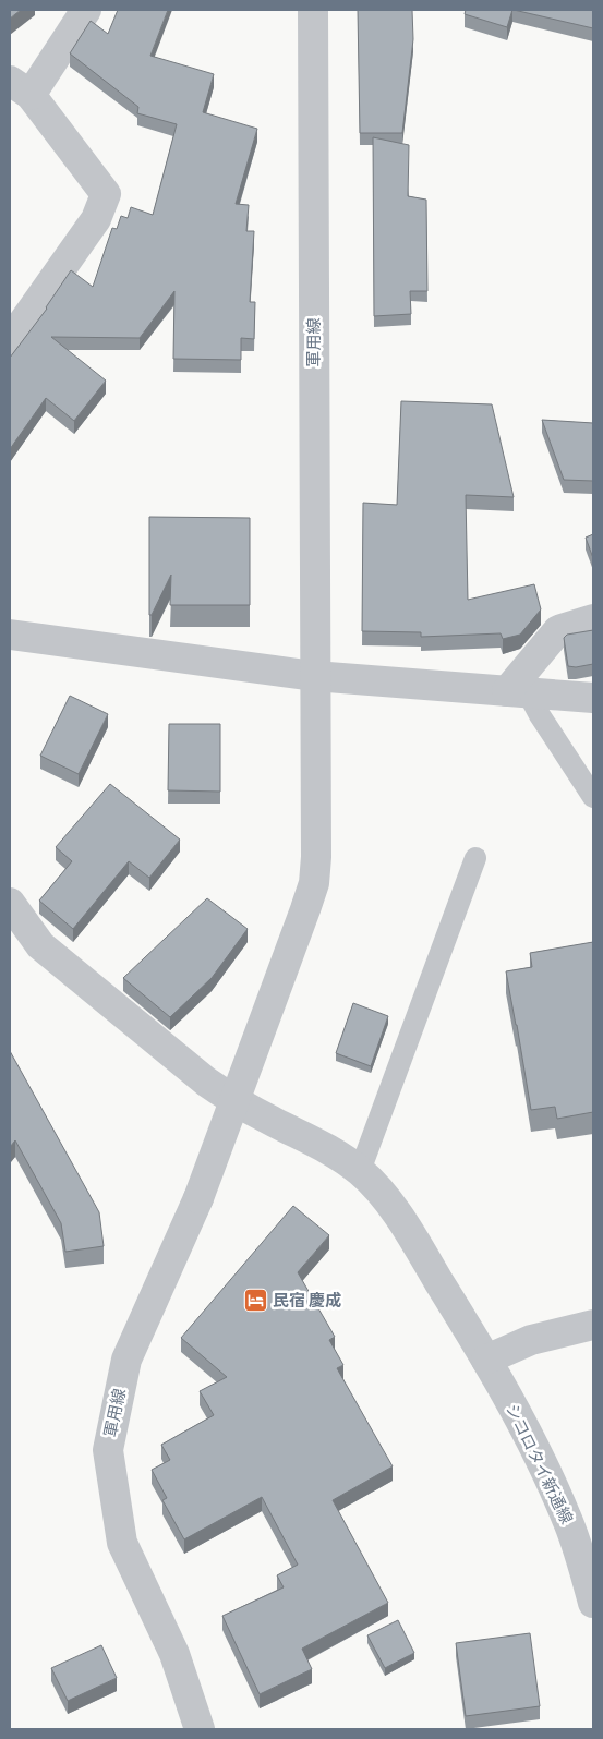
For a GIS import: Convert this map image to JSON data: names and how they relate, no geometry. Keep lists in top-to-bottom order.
{
  "streets": {
    "street": ["軍用線", "シコロタイ新通線"]
  },
  "crossings": [
    ["軍用線", "シコロタイ新通線"]
  ],
  "places": {
    "hotel": ["民宿 慶成"]
  }
}
